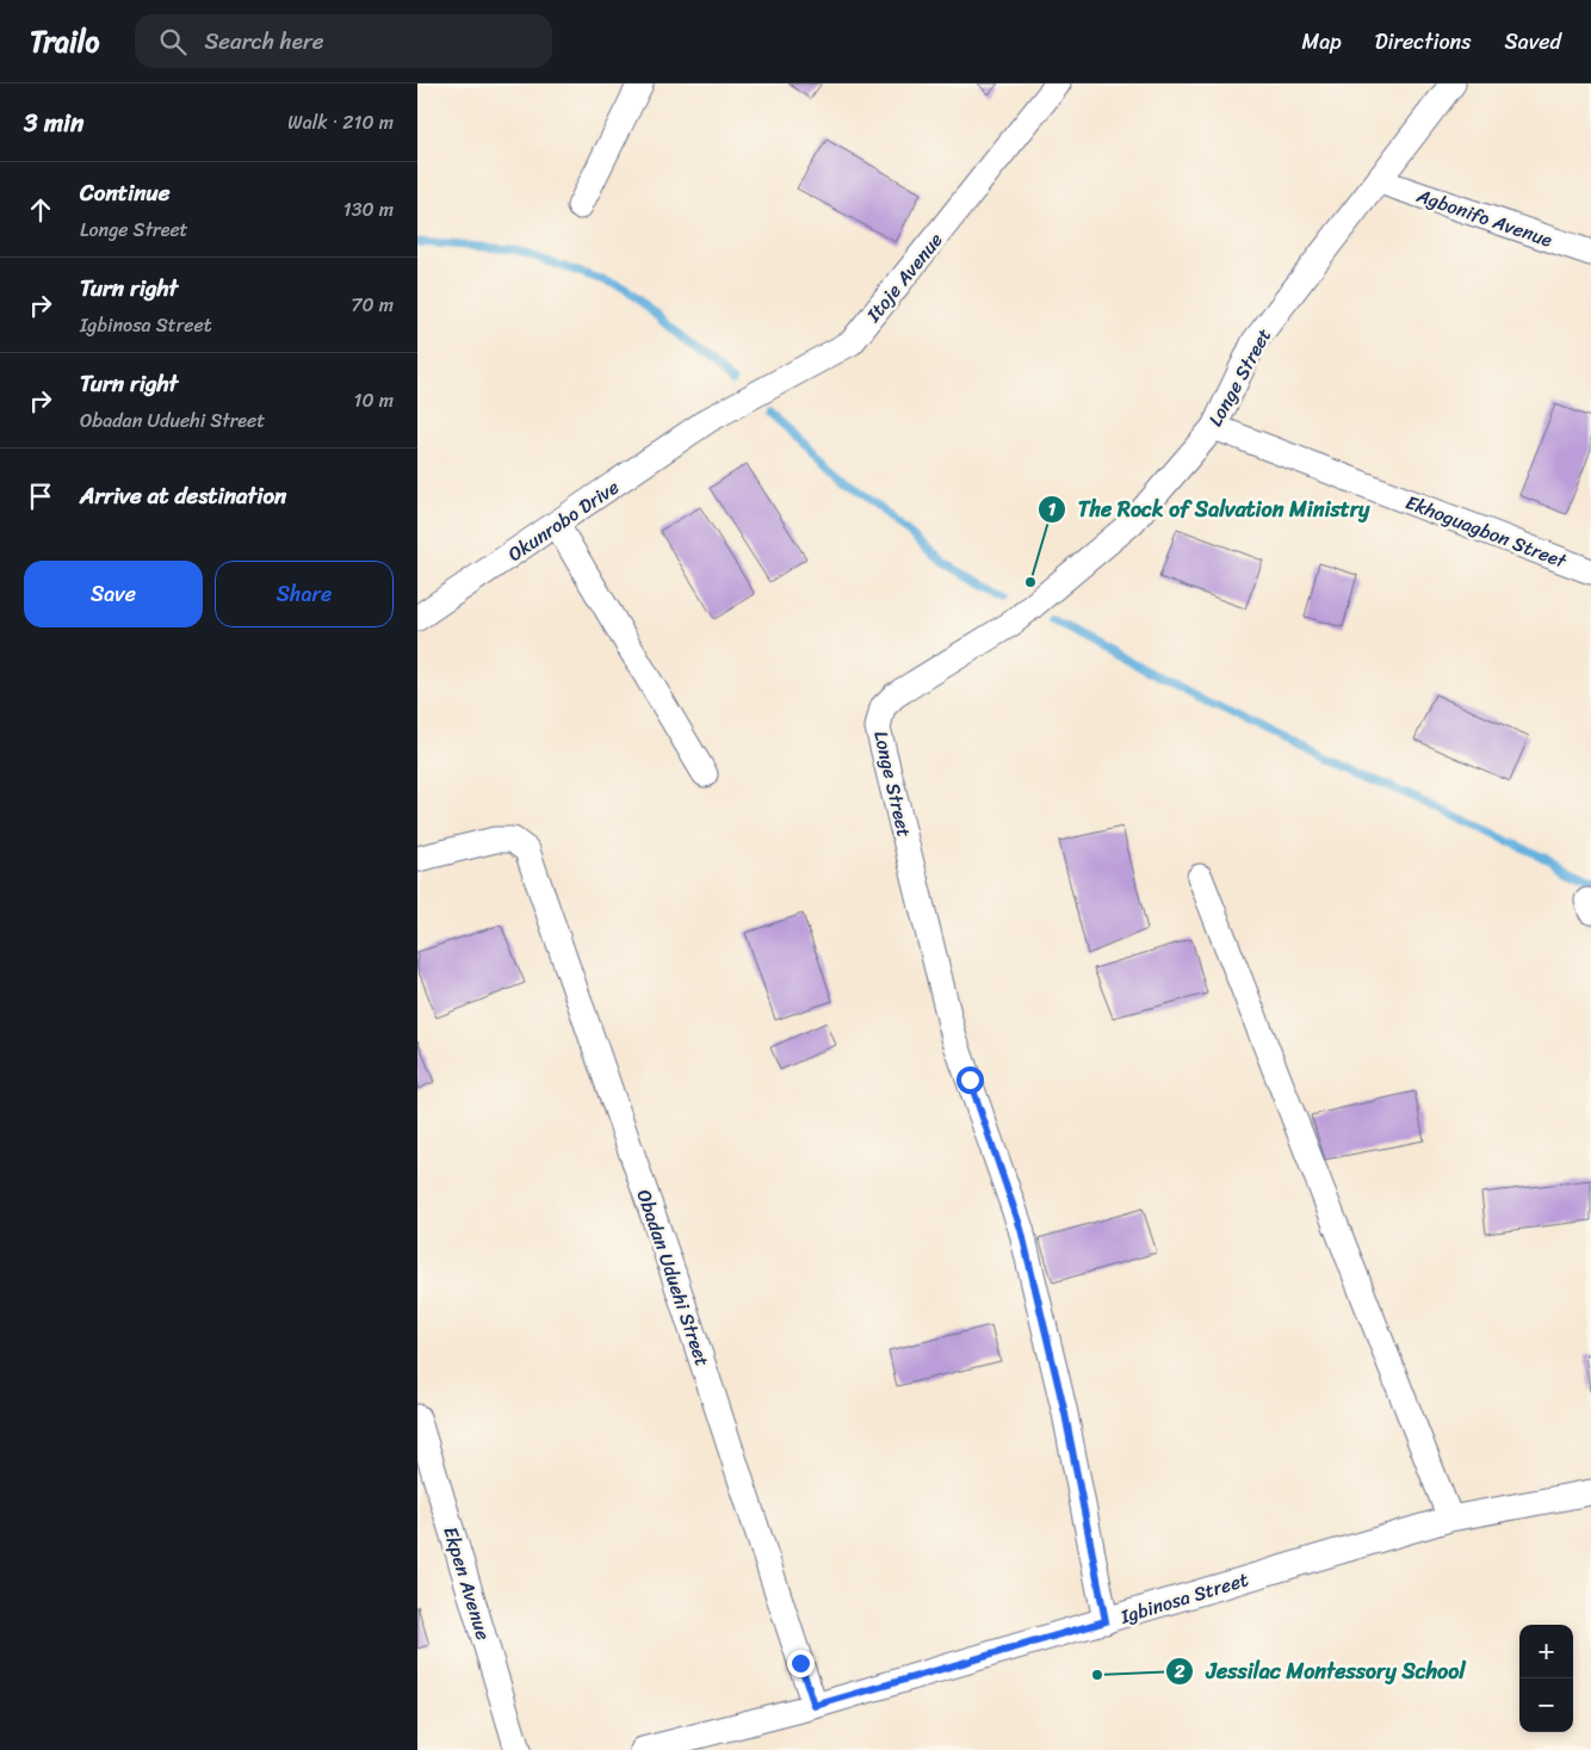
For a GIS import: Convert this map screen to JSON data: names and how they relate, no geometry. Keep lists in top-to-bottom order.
{
  "streets": {
    "street": [
      "Agbonifo Avenue",
      "Itoje Avenue",
      "Longe Street",
      "Okunrobo Drive",
      "Ekhoguagbon Street",
      "Obadan Uduehi Street",
      "Ekpen Avenue",
      "Igbinosa Street"
    ]
  },
  "crossings": [
    ["Agbonifo Avenue", "Longe Street"],
    ["Itoje Avenue", "Okunrobo Drive"],
    ["Longe Street", "Ekhoguagbon Street"],
    ["Longe Street", "Igbinosa Street"],
    ["Obadan Uduehi Street", "Igbinosa Street"]
  ],
  "places": ["The Rock of Salvation Ministry", "Jessilac Montessory School"],
  "page": {
    "header": "Trailo",
    "search": "Search here",
    "nav": ["Map", "Directions", "Saved"],
    "heading": ["3 min", "Walk · 210 m"],
    "list": [
      ["Continue", "Longe Street", "130 m"],
      ["Turn right", "Igbinosa Street", "70 m"],
      ["Turn right", "Obadan Uduehi Street", "10 m"],
      "Arrive at destination"
    ],
    "buttons": ["Save", "Share"],
    "map_buttons": ["+", "−"]
  }
}
